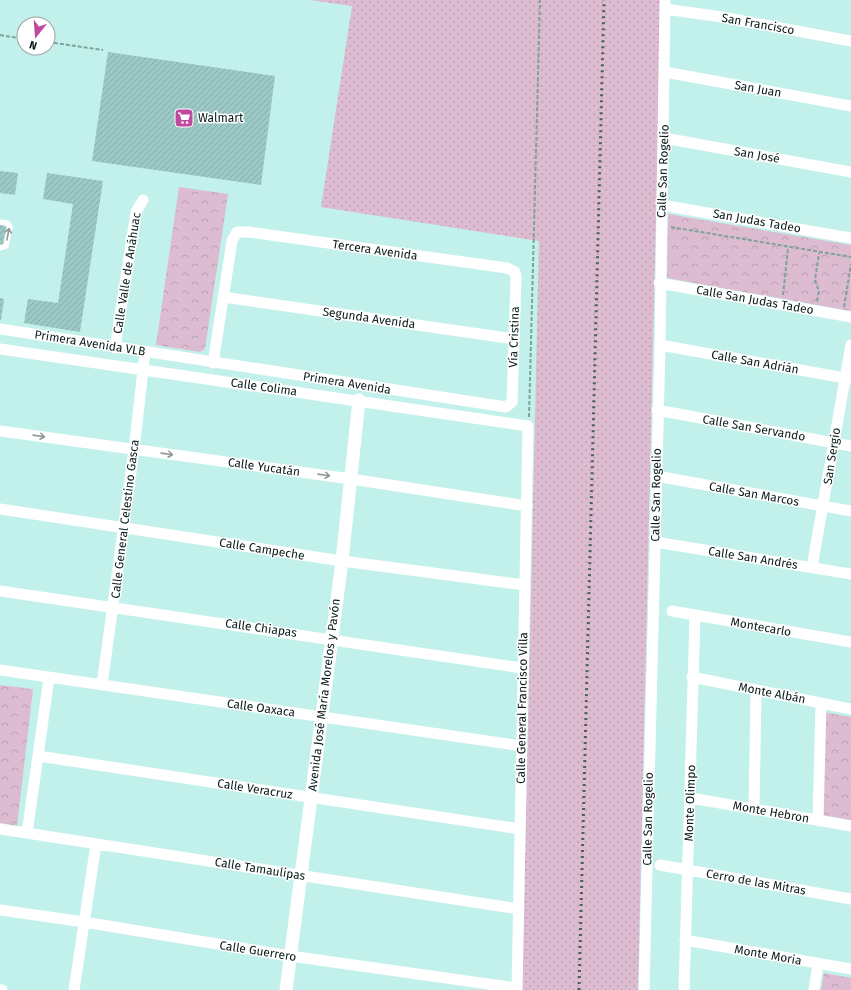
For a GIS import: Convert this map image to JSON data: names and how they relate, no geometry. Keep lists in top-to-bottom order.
{
  "streets": {
    "street": [
      "San Francisco",
      "San Juan",
      "San José",
      "Calle San Rogelio",
      "San Judas Tadeo",
      "Tercera Avenida",
      "Calle Valle de Anáhuac",
      "Calle San Judas Tadeo",
      "Segunda Avenida",
      "Vía Cristina",
      "Primera Avenida VLB",
      "Calle San Adrián",
      "Primera Avenida",
      "Calle Colima",
      "Calle San Servando",
      "San Sergio",
      "Calle Yucatán",
      "Calle San Marcos",
      "Calle General Celestino Gasca",
      "Calle Campeche",
      "Calle San Andrés",
      "Montecarlo",
      "Calle Chiapas",
      "Monte Albán",
      "Avenida José María Morelos y Pavón",
      "Calle Oaxaca",
      "Calle General Francisco Villa",
      "Calle Veracruz",
      "Monte Olimpo",
      "Monte Hebron",
      "Calle Tamaulipas",
      "Cerro de las Mitras",
      "Calle Guerrero",
      "Monte Moria"
    ]
  },
  "crossings": [
    ["San Francisco", "Calle San Rogelio"],
    ["San Juan", "Calle San Rogelio"],
    ["San José", "Calle San Rogelio"],
    ["Calle San Rogelio", "San Judas Tadeo"],
    ["Calle San Rogelio", "Calle San Judas Tadeo"],
    ["Calle San Rogelio", "Calle San Adrián"],
    ["Calle San Rogelio", "Calle San Servando"],
    ["Calle San Rogelio", "Calle San Marcos"],
    ["Calle San Rogelio", "Calle San Andrés"],
    ["Tercera Avenida", "Segunda Avenida"],
    ["Tercera Avenida", "Vía Cristina"],
    ["Calle Valle de Anáhuac", "Primera Avenida VLB"],
    ["Segunda Avenida", "Vía Cristina"],
    ["Vía Cristina", "Primera Avenida"],
    ["Primera Avenida VLB", "Primera Avenida"],
    ["Primera Avenida VLB", "Calle General Celestino Gasca"],
    ["Calle San Adrián", "San Sergio"],
    ["Calle Colima", "Calle General Celestino Gasca"],
    ["Calle Colima", "Avenida José María Morelos y Pavón"],
    ["Calle Colima", "Calle General Francisco Villa"],
    ["Calle San Servando", "San Sergio"],
    ["San Sergio", "Calle San Marcos"],
    ["San Sergio", "Calle San Andrés"],
    ["Calle Yucatán", "Calle General Celestino Gasca"],
    ["Calle Yucatán", "Avenida José María Morelos y Pavón"],
    ["Calle Yucatán", "Calle General Francisco Villa"],
    ["Calle General Celestino Gasca", "Calle Campeche"],
    ["Calle General Celestino Gasca", "Calle Chiapas"],
    ["Calle General Celestino Gasca", "Calle Oaxaca"],
    ["Calle Campeche", "Avenida José María Morelos y Pavón"],
    ["Calle Campeche", "Calle General Francisco Villa"],
    ["Montecarlo", "Monte Olimpo"],
    ["Calle Chiapas", "Avenida José María Morelos y Pavón"],
    ["Calle Chiapas", "Calle General Francisco Villa"],
    ["Monte Albán", "Monte Olimpo"],
    ["Avenida José María Morelos y Pavón", "Calle Oaxaca"],
    ["Avenida José María Morelos y Pavón", "Calle Veracruz"],
    ["Avenida José María Morelos y Pavón", "Calle Tamaulipas"],
    ["Avenida José María Morelos y Pavón", "Calle Guerrero"],
    ["Calle Oaxaca", "Calle General Francisco Villa"],
    ["Calle General Francisco Villa", "Calle Veracruz"],
    ["Calle General Francisco Villa", "Calle Tamaulipas"],
    ["Calle General Francisco Villa", "Calle Guerrero"],
    ["Monte Olimpo", "Monte Hebron"],
    ["Monte Olimpo", "Cerro de las Mitras"],
    ["Monte Olimpo", "Monte Moria"]
  ],
  "one_way": ["Calle Yucatán"],
  "places": {
    "supermarket": ["Walmart"]
  },
  "north": "bottom"
}
